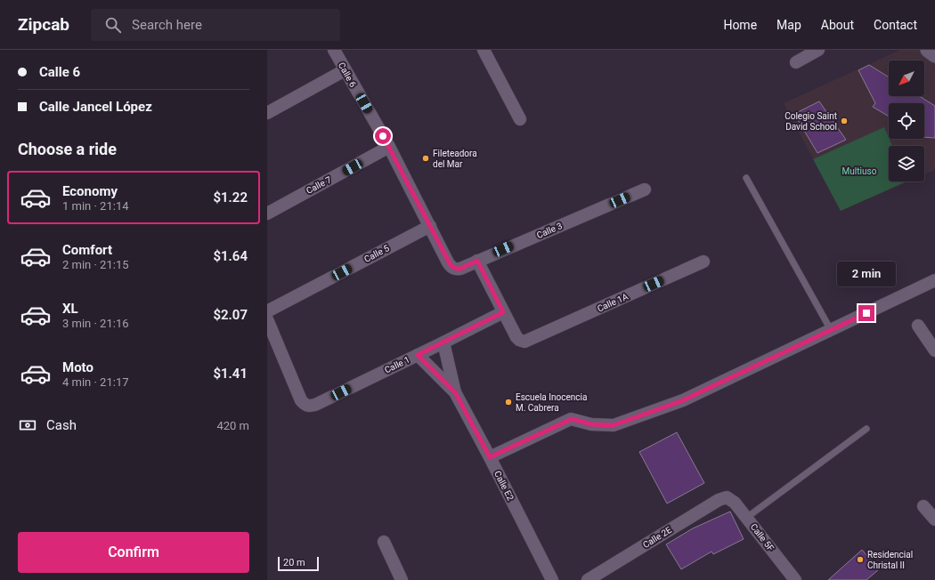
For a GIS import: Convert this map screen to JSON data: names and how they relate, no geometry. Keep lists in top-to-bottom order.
{
  "streets": {
    "street": [
      "Calle 6",
      "Calle 7",
      "Calle 3",
      "Calle 5",
      "Calle 1A",
      "Calle 1",
      "Calle E2",
      "Calle 2E",
      "Calle 5F"
    ]
  },
  "crossings": [
    ["Calle 6", "Calle 7"],
    ["Calle 6", "Calle 3"],
    ["Calle 6", "Calle 5"],
    ["Calle 1A", "Calle 1"],
    ["Calle 1", "Calle E2"],
    ["Calle 2E", "Calle 5F"]
  ],
  "parks": ["Multiuso"],
  "places": [
    "Colegio Saint David School",
    "Fileteadora del Mar",
    "Escuela Inocencia M. Cabrera",
    "Residencial Christal II"
  ],
  "scale_bar": "20 m",
  "north": "bottom left",
  "page": {
    "header": "Zipcab",
    "search": "Search here",
    "nav": [
      "Home",
      "Map",
      "About",
      "Contact"
    ],
    "banner": ["Calle 6", "Calle Jancel López"],
    "heading": "Choose a ride",
    "list": [
      {
        "name": "Economy",
        "note": "1 min · 21:14",
        "value": "$1.22"
      },
      {
        "name": "Comfort",
        "note": "2 min · 21:15",
        "value": "$1.64"
      },
      {
        "name": "XL",
        "note": "3 min · 21:16",
        "value": "$2.07"
      },
      {
        "name": "Moto",
        "note": "4 min · 21:17",
        "value": "$1.41"
      }
    ],
    "bubble": "2 min",
    "pay": ["Cash", "420 m"],
    "buttons": "Confirm",
    "scale": "20 m"
  }
}
